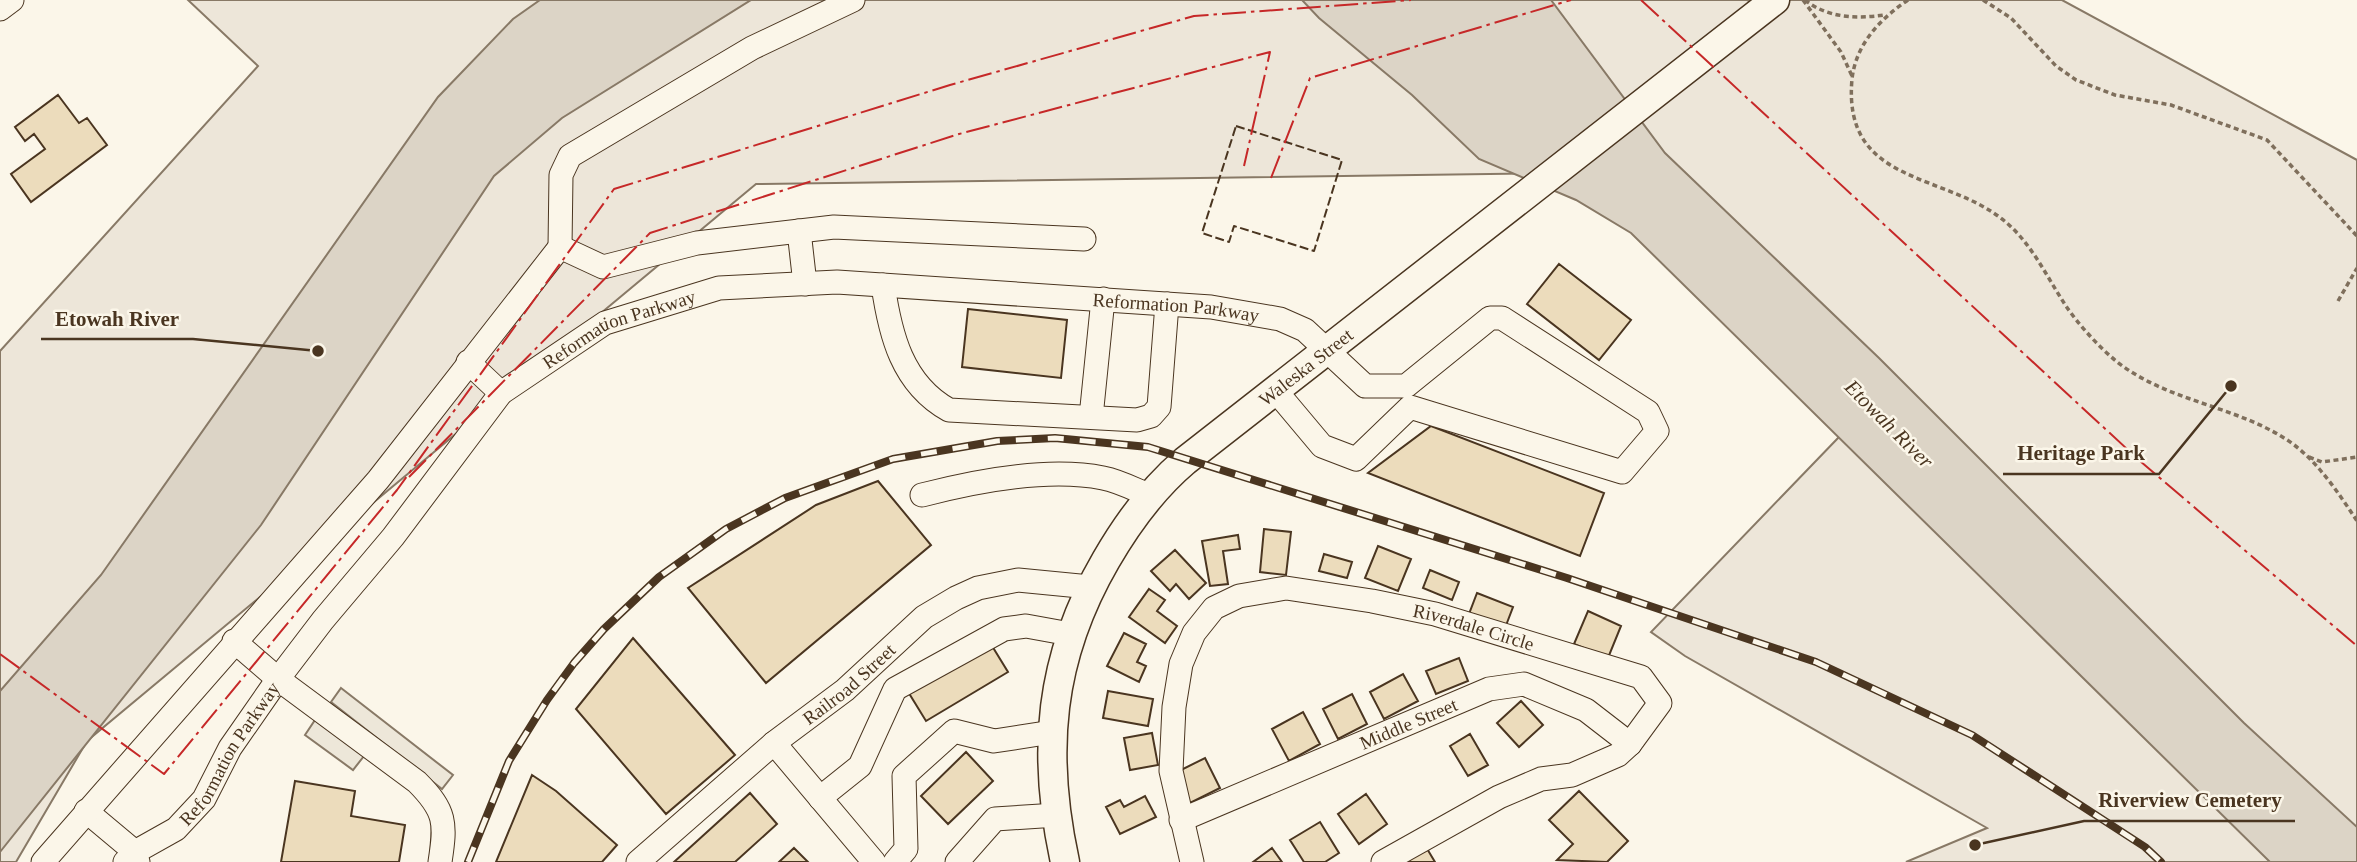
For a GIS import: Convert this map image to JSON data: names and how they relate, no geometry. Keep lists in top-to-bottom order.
{
  "streets": {
    "main road": ["Waleska Street"],
    "street": [
      "Reformation Parkway",
      "Riverdale Circle",
      "Railroad Street",
      "Middle Street"
    ]
  },
  "crossings": [
    ["Reformation Parkway", "Waleska Street"],
    ["Waleska Street", "Railroad Street"],
    ["Riverdale Circle", "Middle Street"]
  ],
  "water": ["Etowah River"],
  "places": ["Etowah River", "Heritage Park", "Riverview Cemetery"]
}
